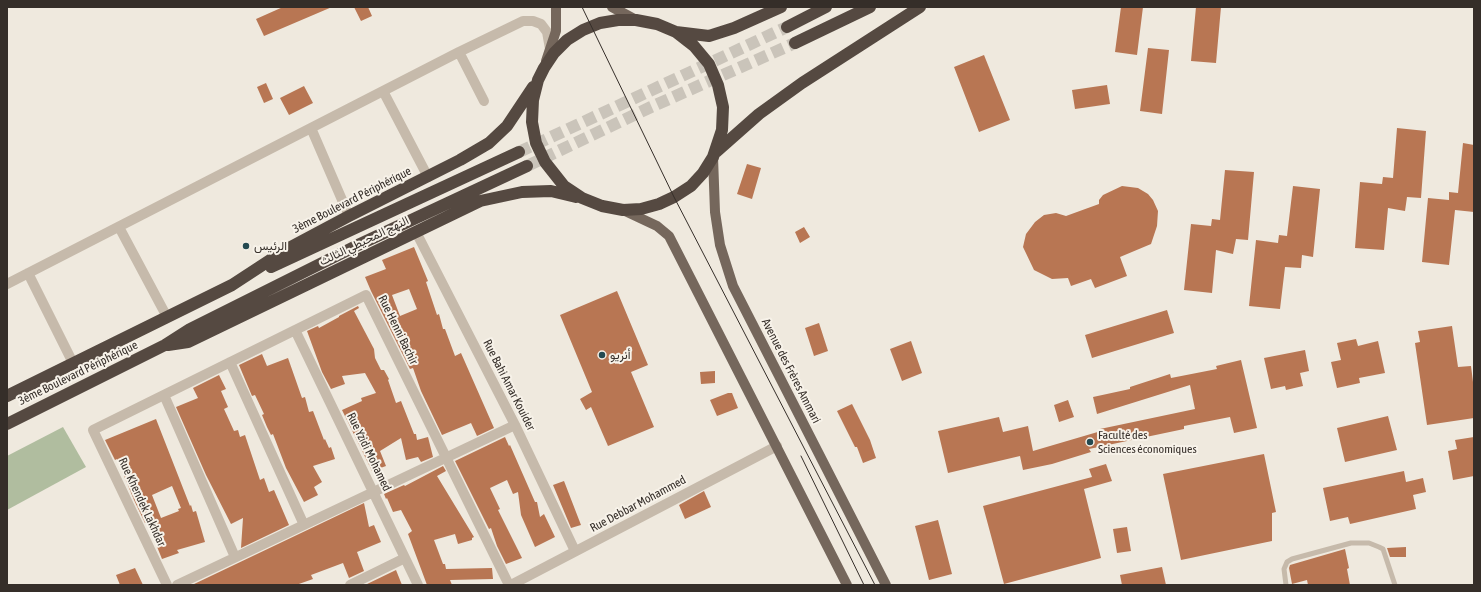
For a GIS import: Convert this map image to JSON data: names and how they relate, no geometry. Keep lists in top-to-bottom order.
{
  "streets": {
    "highway": ["3ème Boulevard Périphérique", "النهج المحيطي الثالث"],
    "main road": ["Avenue des Frères Ammari"],
    "street": [
      "Rue Henni Bachir",
      "Rue Bahi Amar Kouider",
      "Rue Yzidi Mohamed",
      "Rue Khendek Lakhdar",
      "Rue Debbar Mohammed"
    ]
  },
  "crossings": [
    ["3ème Boulevard Périphérique", "النهج المحيطي الثالث"],
    ["النهج المحيطي الثالث", "Rue Bahi Amar Kouider"],
    ["Rue Henni Bachir", "Rue Yzidi Mohamed"],
    ["Rue Henni Bachir", "Rue Khendek Lakhdar"],
    ["Rue Henni Bachir", "Rue Debbar Mohammed"],
    ["Rue Bahi Amar Kouider", "Rue Debbar Mohammed"]
  ],
  "places": ["الرئيس", "أنريو", "Faculté des Sciences économiques"]
}
